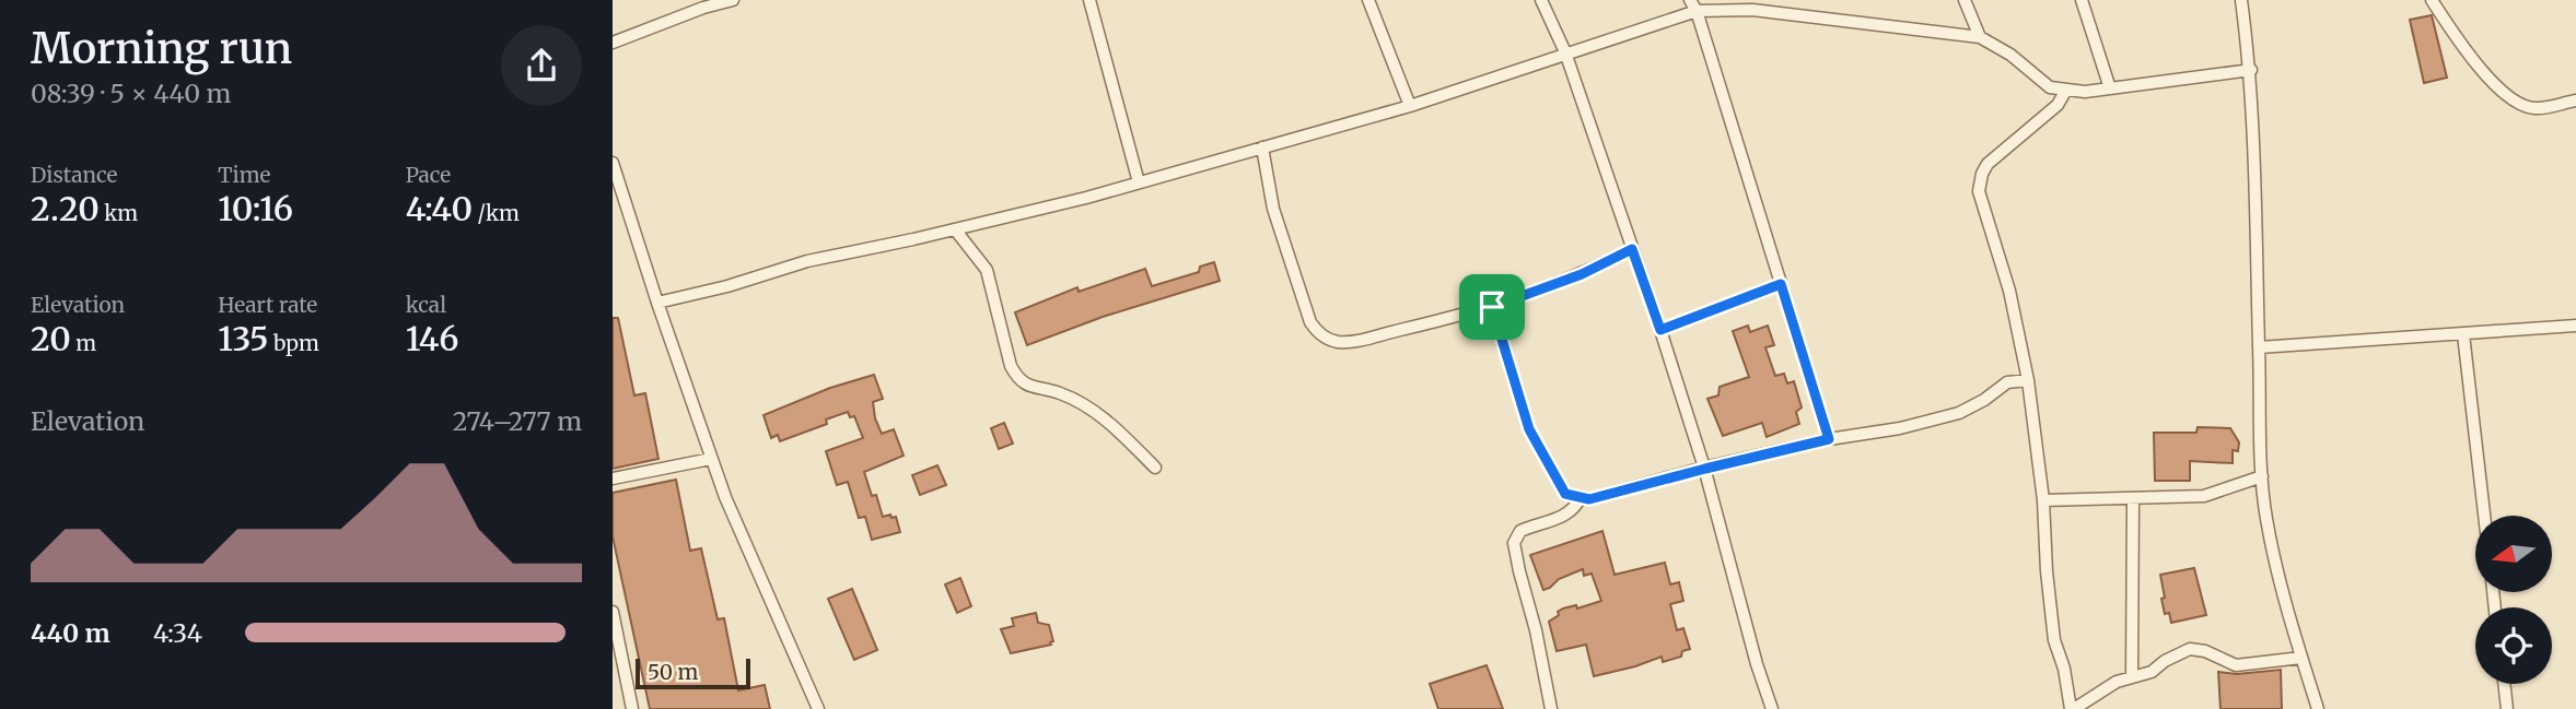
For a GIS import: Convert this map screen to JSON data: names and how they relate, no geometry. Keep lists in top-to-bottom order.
{
  "scale_bar": "50 m",
  "north": "left",
  "page": {
    "heading": ["Morning run", "08:39 · 5 × 440 m"],
    "stats": [
      ["Distance", "2.20 km"],
      ["Time", "10:16"],
      ["Pace", "4:40 /km"],
      ["Elevation", "20 m"],
      ["Heart rate", "135 bpm"],
      ["kcal", "146"]
    ],
    "chart": ["Elevation", "274–277 m"],
    "list": [
      {
        "name": "440 m",
        "note": "4:34"
      }
    ],
    "scale": "50 m"
  }
}
